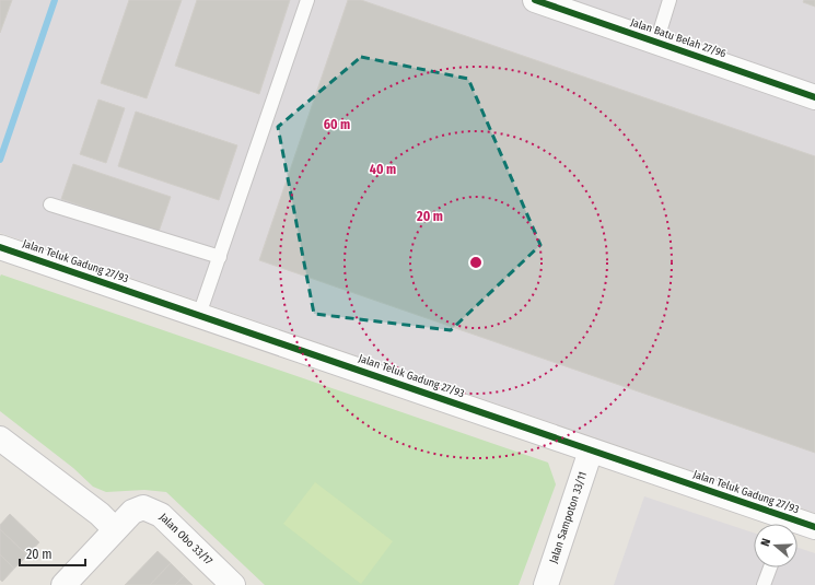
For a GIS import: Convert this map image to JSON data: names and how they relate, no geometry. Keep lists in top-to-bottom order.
{
  "streets": {
    "street": [
      "Jalan Batu Belah 27/96",
      "Jalan Teluk Gadung 27/93",
      "Jalan Sampoton 33/11",
      "Jalan Obo 33/17"
    ]
  },
  "crossings": [
    ["Jalan Teluk Gadung 27/93", "Jalan Sampoton 33/11"]
  ],
  "scale_bar": "20 m",
  "north": "left",
  "rings": ["60 m", "40 m", "20 m"]
}
